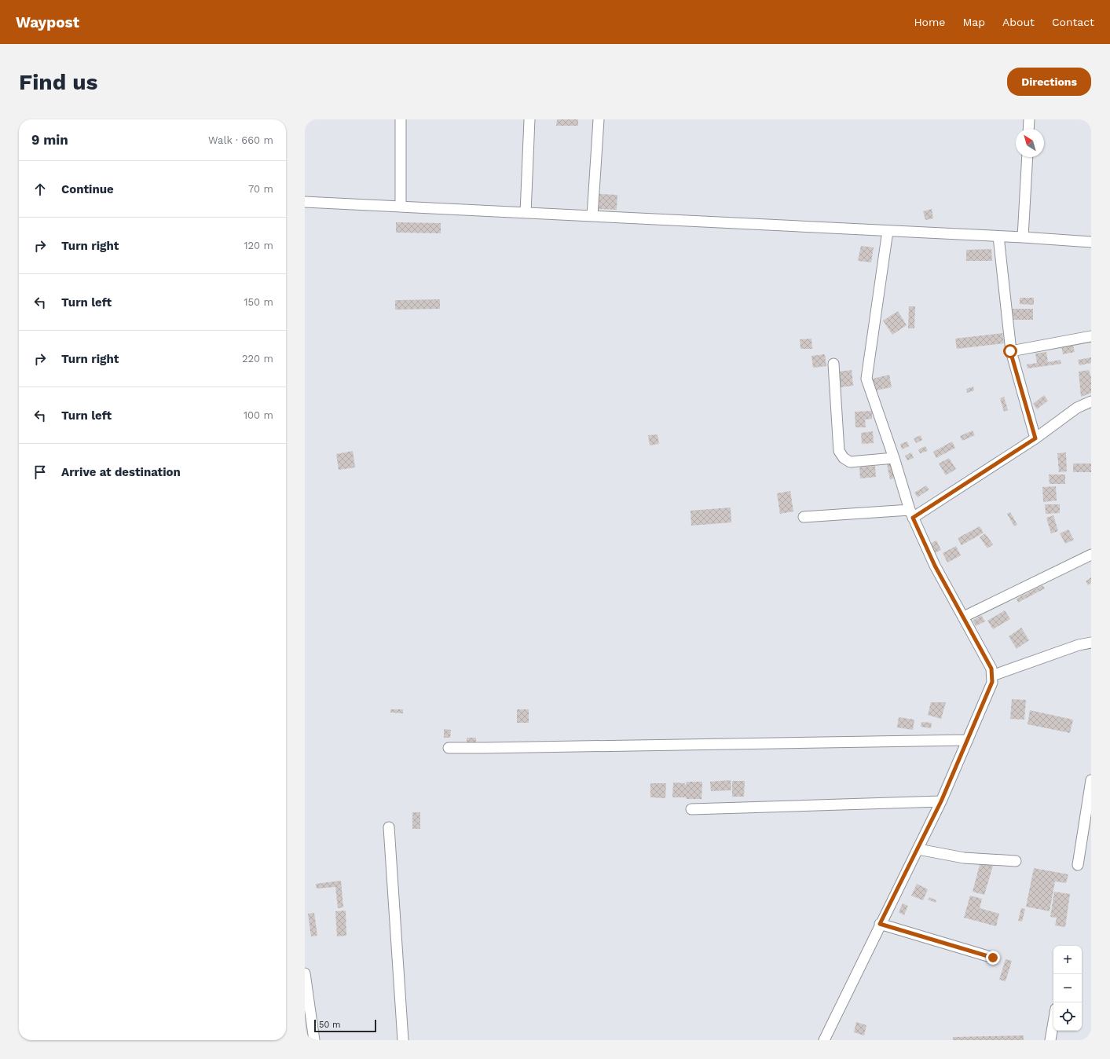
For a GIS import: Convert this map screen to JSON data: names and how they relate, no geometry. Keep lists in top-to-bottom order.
{
  "scale_bar": "50 m",
  "north": "top left",
  "page": {
    "header": "Waypost",
    "nav": [
      "Home",
      "Map",
      "About",
      "Contact"
    ],
    "buttons": "Directions",
    "title": "Find us",
    "heading": ["9 min", "Walk · 660 m"],
    "list": [
      ["Continue", "70 m"],
      ["Turn right", "120 m"],
      ["Turn left", "150 m"],
      ["Turn right", "220 m"],
      ["Turn left", "100 m"],
      "Arrive at destination"
    ],
    "map_buttons": ["+", "−"],
    "scale": "50 m"
  }
}
